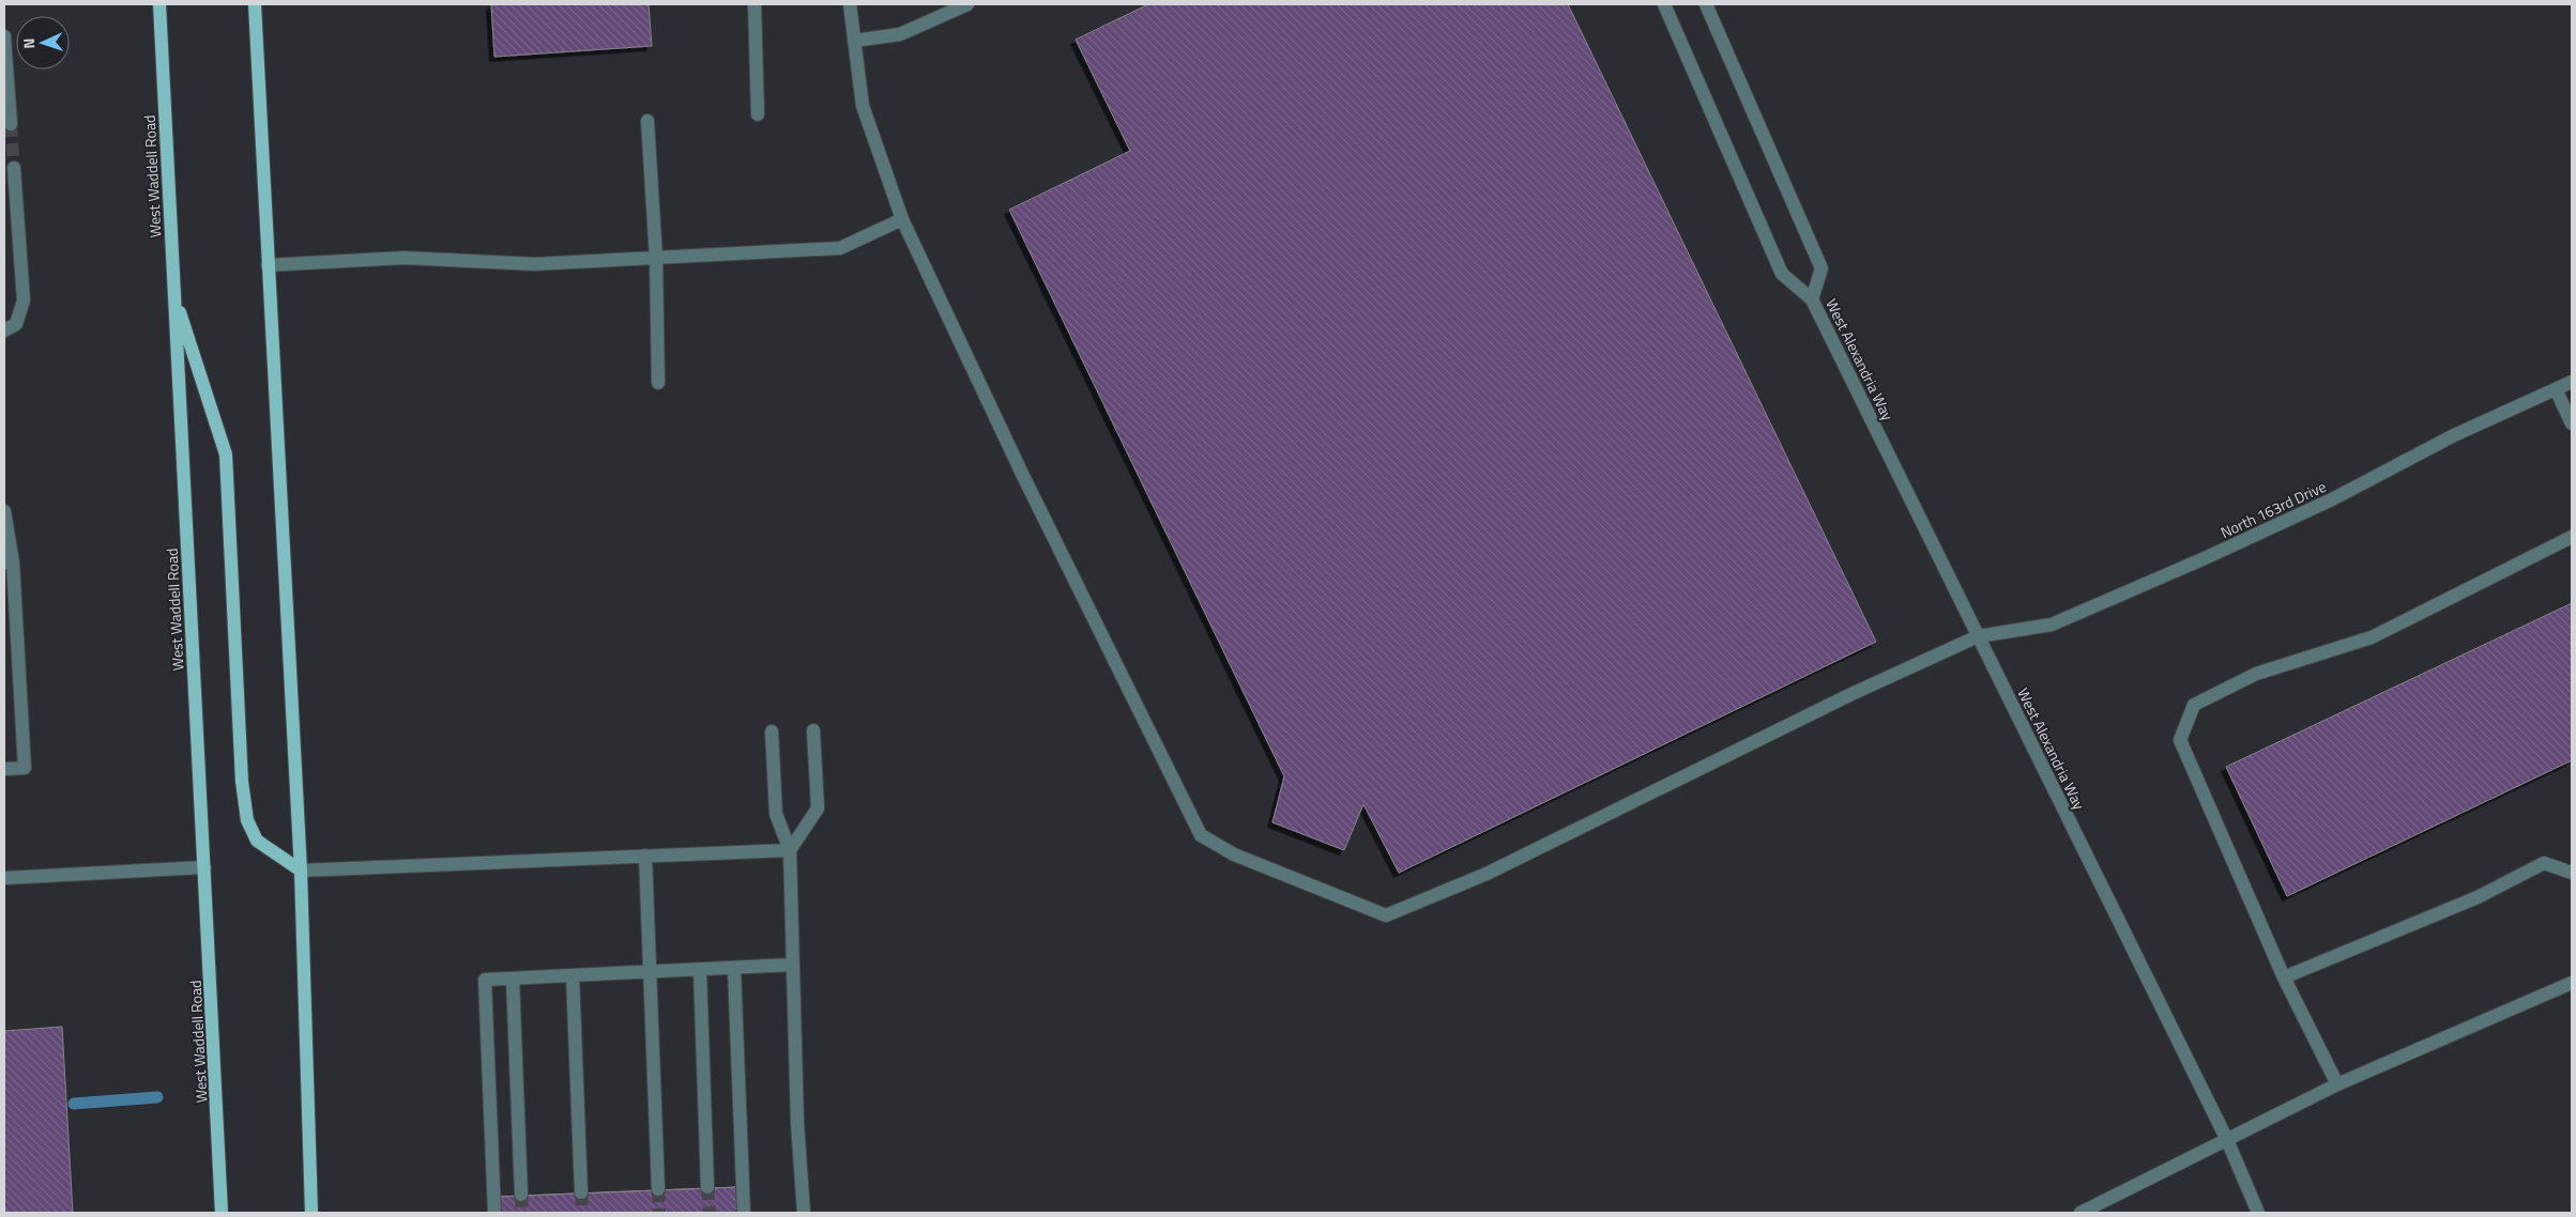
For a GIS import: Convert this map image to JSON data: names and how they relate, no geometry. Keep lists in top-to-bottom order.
{
  "streets": {
    "main road": ["West Waddell Road"],
    "street": ["West Alexandria Way", "North 163rd Drive"]
  },
  "crossings": [
    ["West Alexandria Way", "North 163rd Drive"]
  ],
  "north": "left"
}
